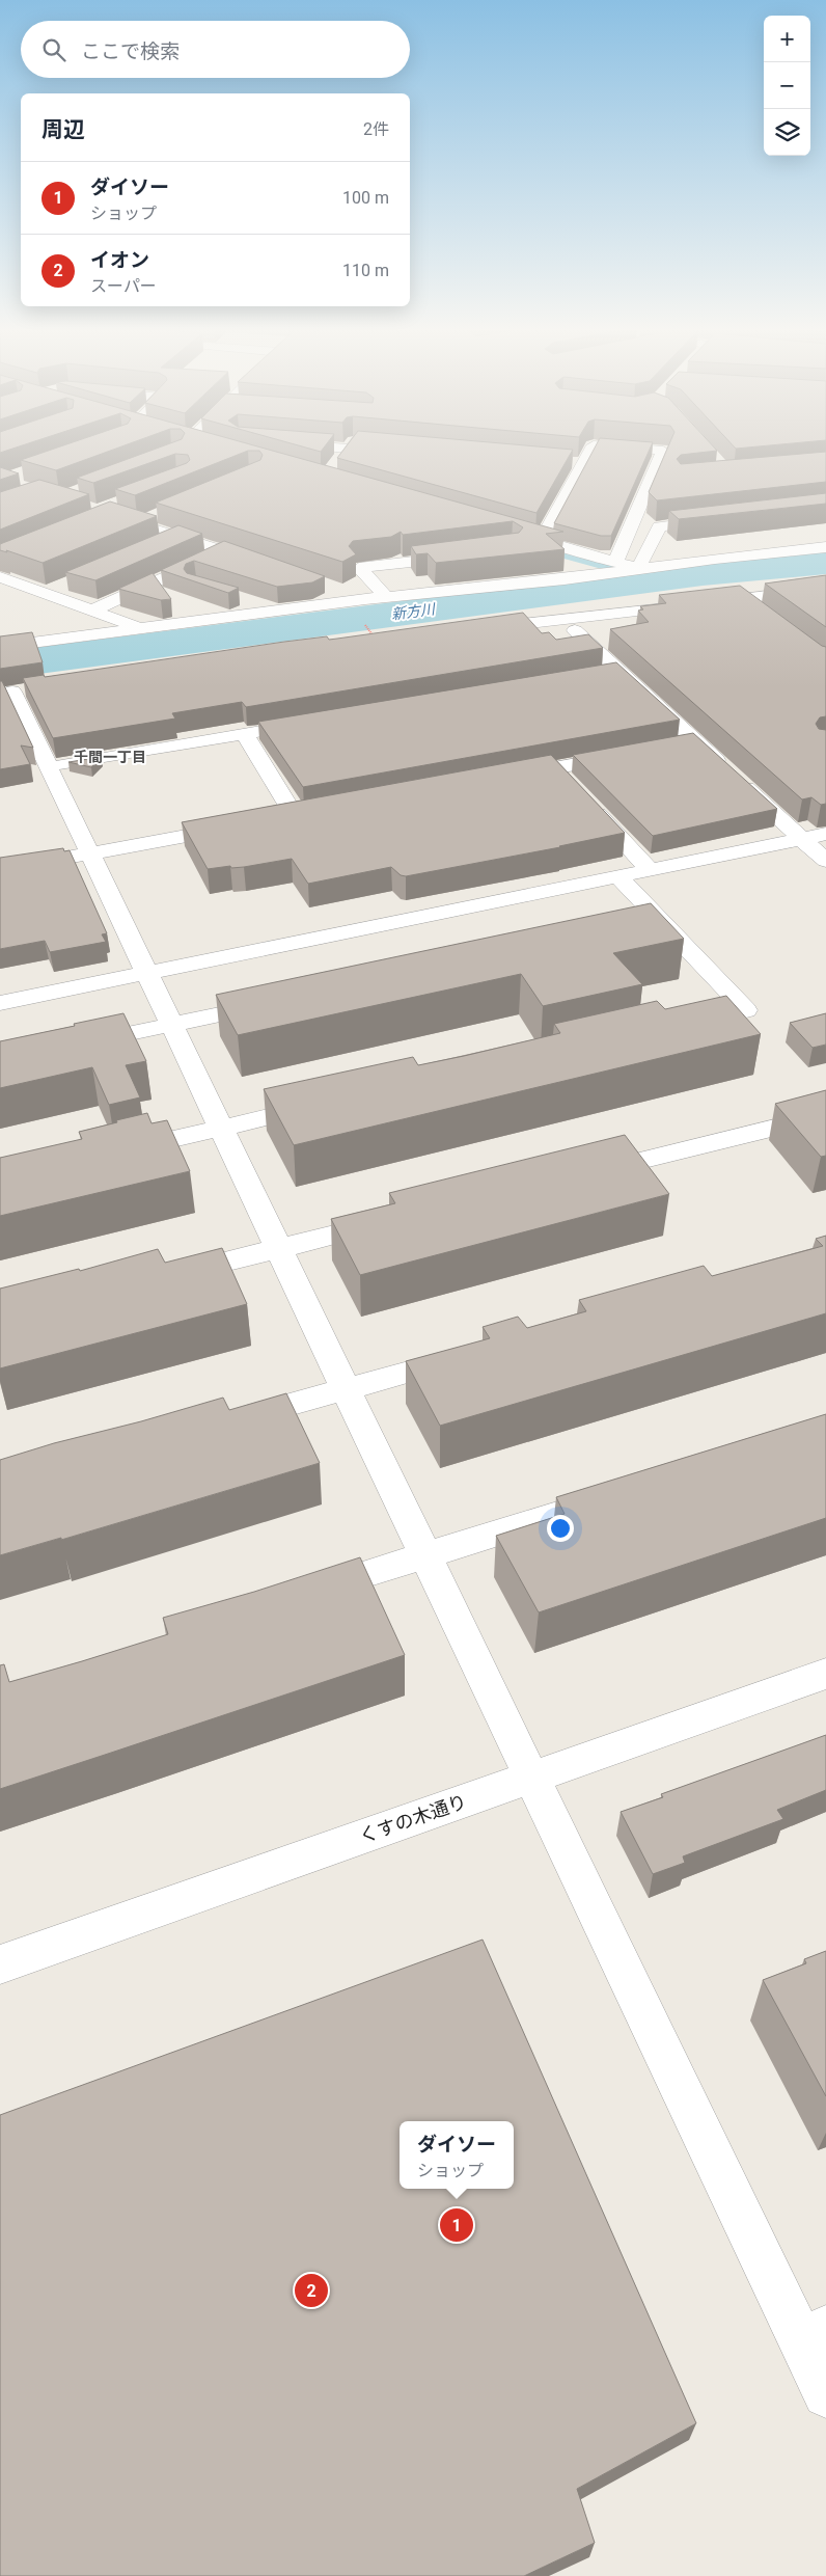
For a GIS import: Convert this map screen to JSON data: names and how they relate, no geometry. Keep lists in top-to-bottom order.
{
  "streets": {
    "street": ["くすの木通り"]
  },
  "districts": ["千間一丁目"],
  "water": ["新方川"],
  "page": {
    "map_buttons": ["+", "−"],
    "search": "ここで検索",
    "heading": ["周辺", "2件"],
    "list": [
      {
        "mark": "1",
        "name": "ダイソー",
        "note": "ショップ",
        "value": "100 m"
      },
      {
        "mark": "2",
        "name": "イオン",
        "note": "スーパー",
        "value": "110 m"
      }
    ],
    "popup": ["ダイソー", "ショップ"],
    "pins": ["1", "2"]
  }
}
